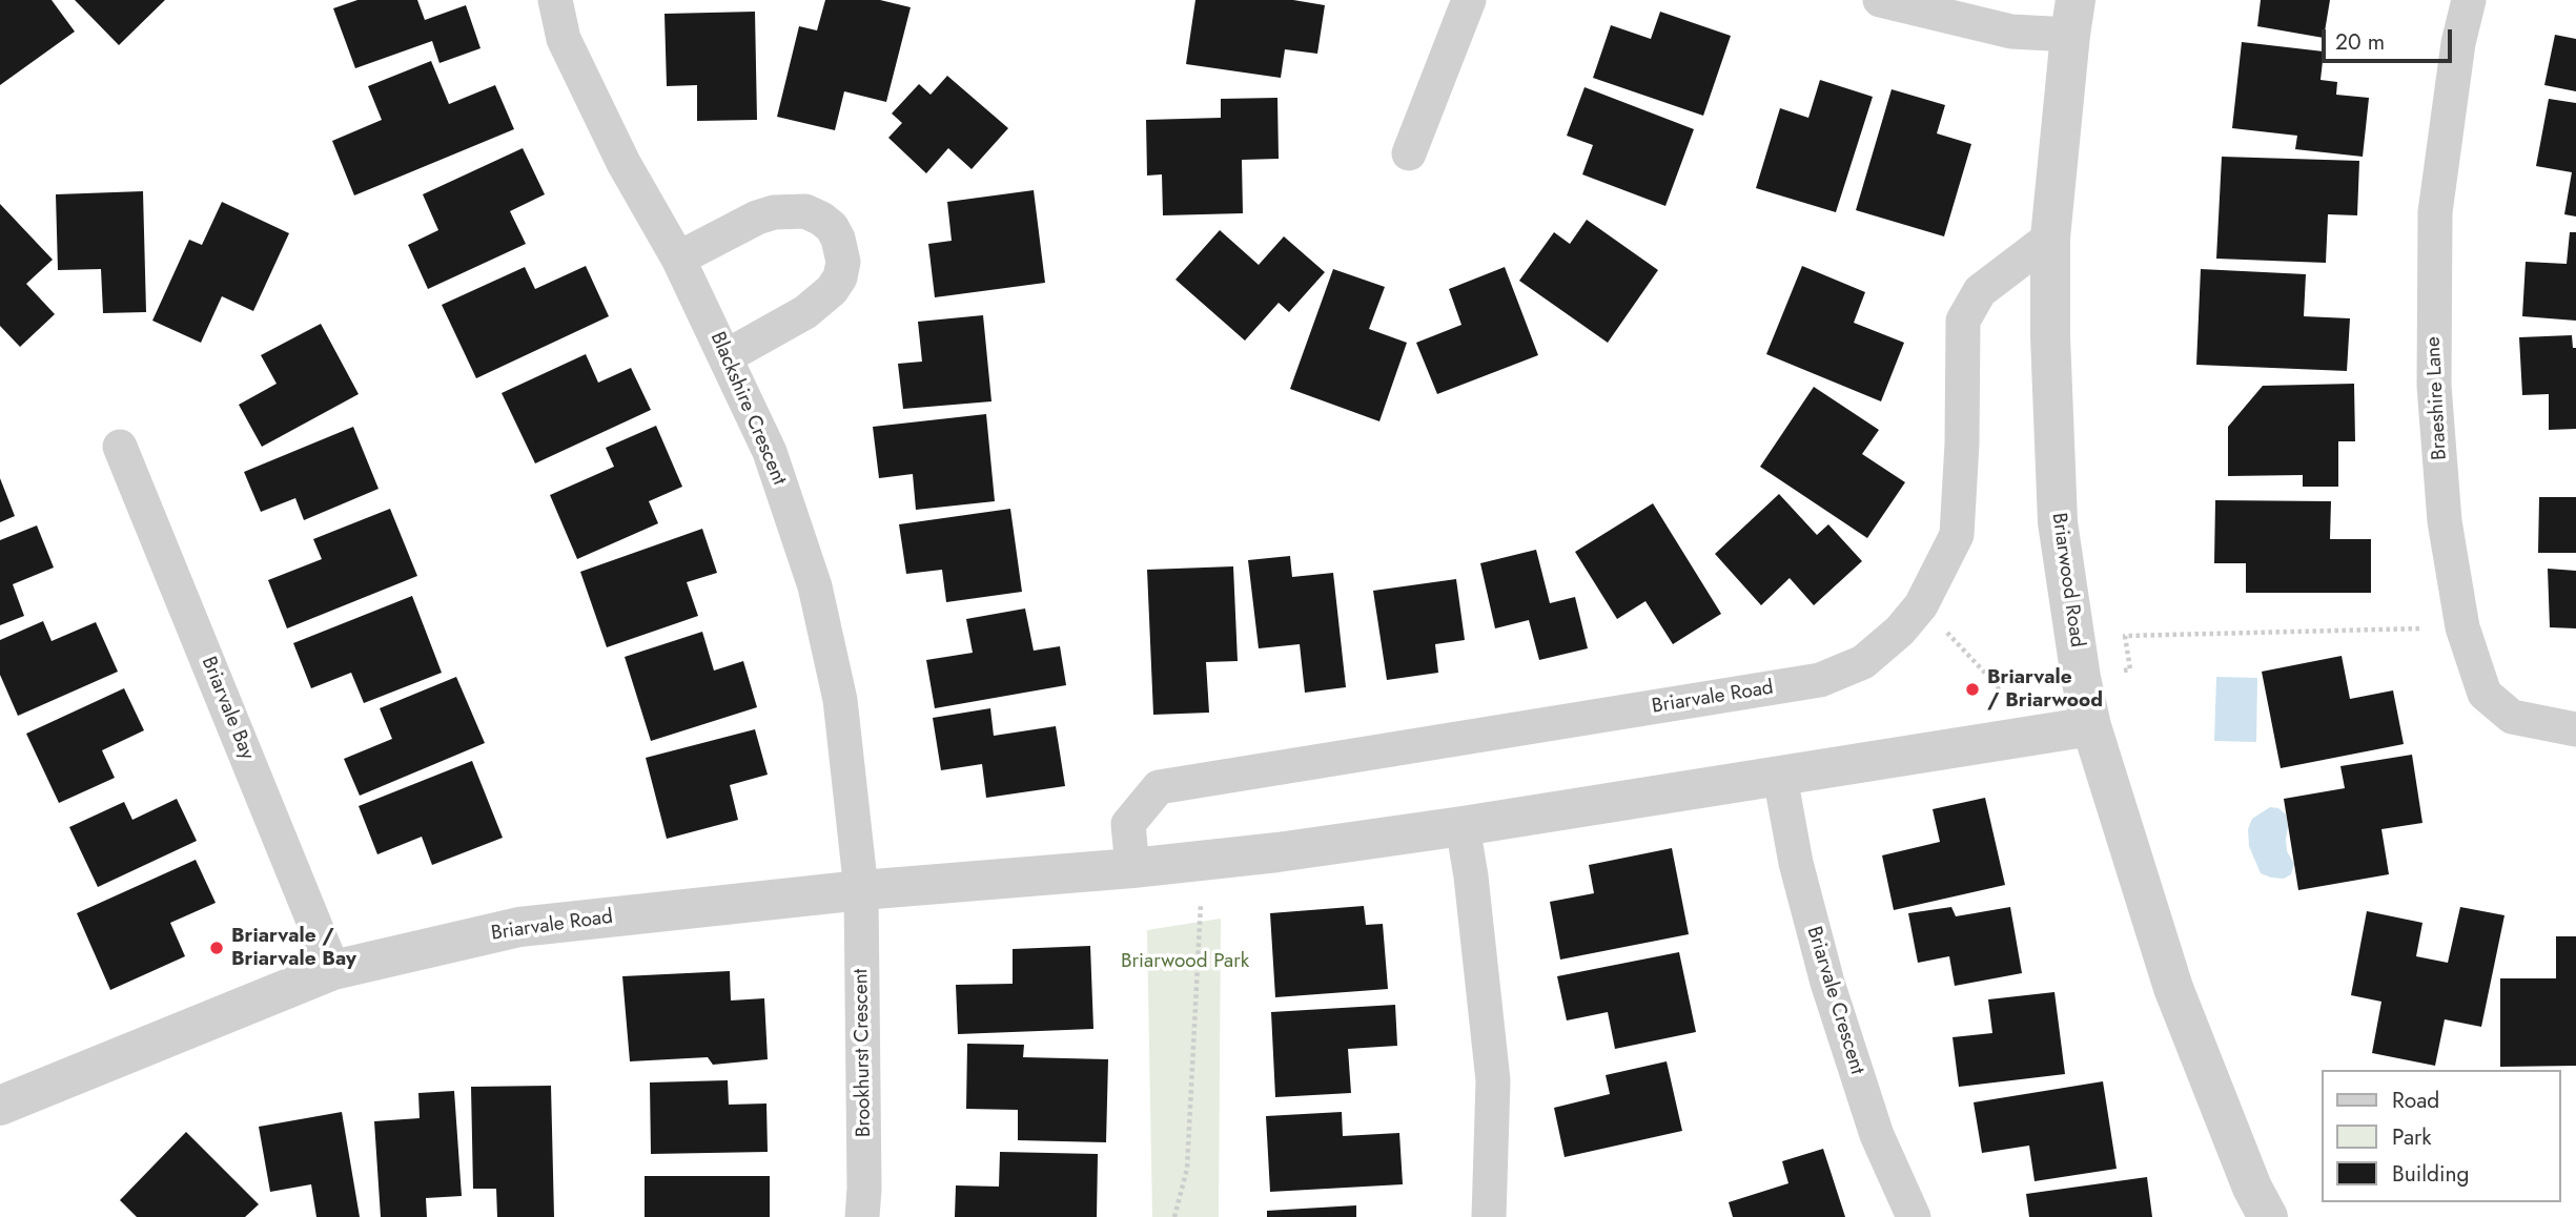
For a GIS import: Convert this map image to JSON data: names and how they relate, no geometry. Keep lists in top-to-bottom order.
{
  "streets": {
    "street": [
      "Braeshire Lane",
      "Blackshire Crescent",
      "Briarwood Road",
      "Briarvale Road",
      "Briarvale Bay",
      "Briarvale Crescent",
      "Brookhurst Crescent"
    ]
  },
  "crossings": [
    ["Blackshire Crescent", "Briarvale Road"],
    ["Blackshire Crescent", "Brookhurst Crescent"],
    ["Briarwood Road", "Briarvale Road"],
    ["Briarvale Road", "Briarvale Bay"],
    ["Briarvale Road", "Briarvale Crescent"],
    ["Briarvale Road", "Brookhurst Crescent"]
  ],
  "parks": ["Briarwood Park"],
  "places": ["Briarvale / Briarwood", "Briarvale / Briarvale Bay"],
  "legend": ["Road", "Park", "Building"],
  "scale_bar": "20 m"
}
